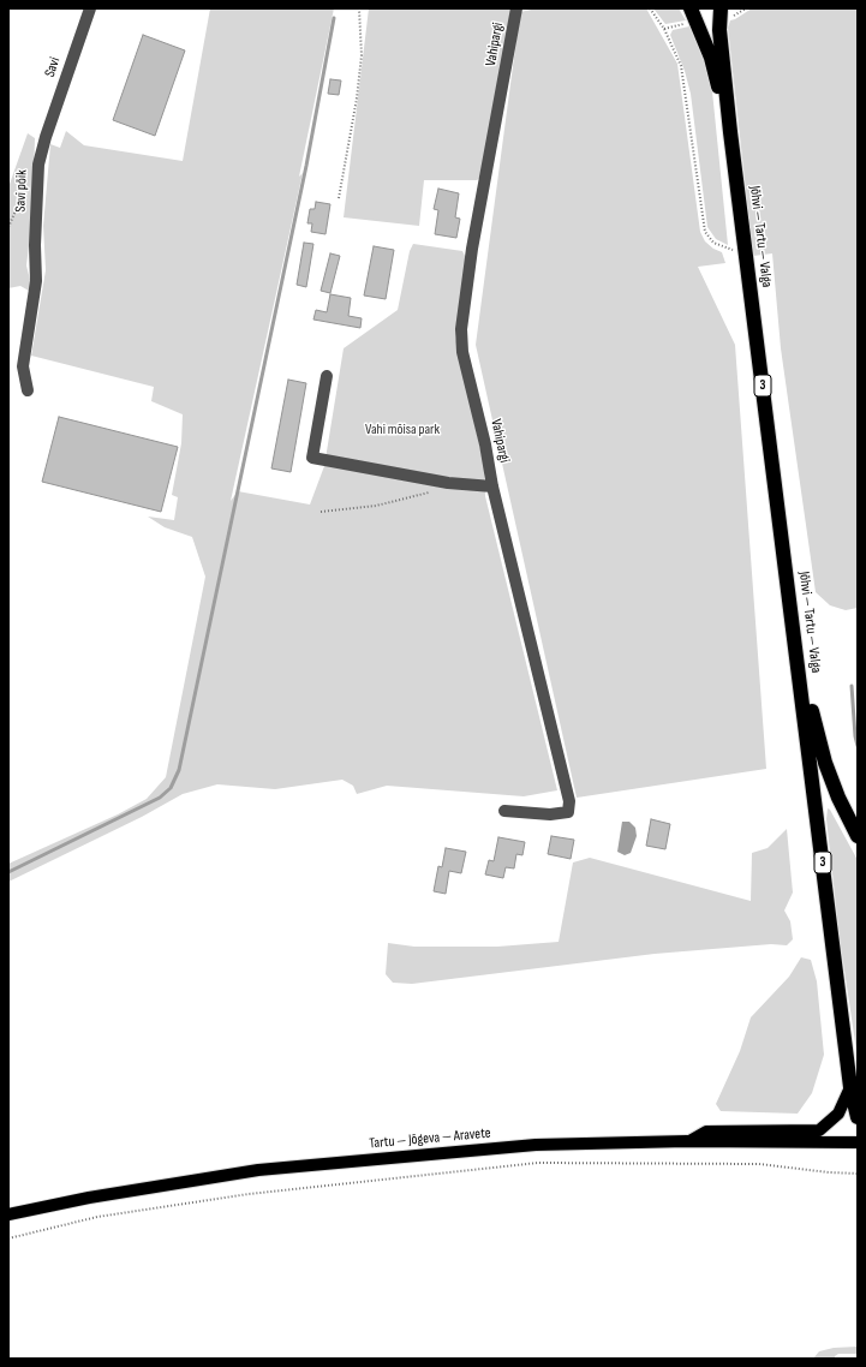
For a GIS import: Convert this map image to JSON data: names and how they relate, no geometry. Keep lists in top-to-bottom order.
{
  "streets": {
    "highway": ["Jõhvi — Tartu — Valga", "3"],
    "main road": ["Tartu — Jõgeva — Aravete"],
    "street": ["Vahipargi", "Savi", "Savi põik"]
  },
  "crossings": [
    ["Savi", "Savi põik"]
  ],
  "parks": ["Vahi mõisa park"]
}
